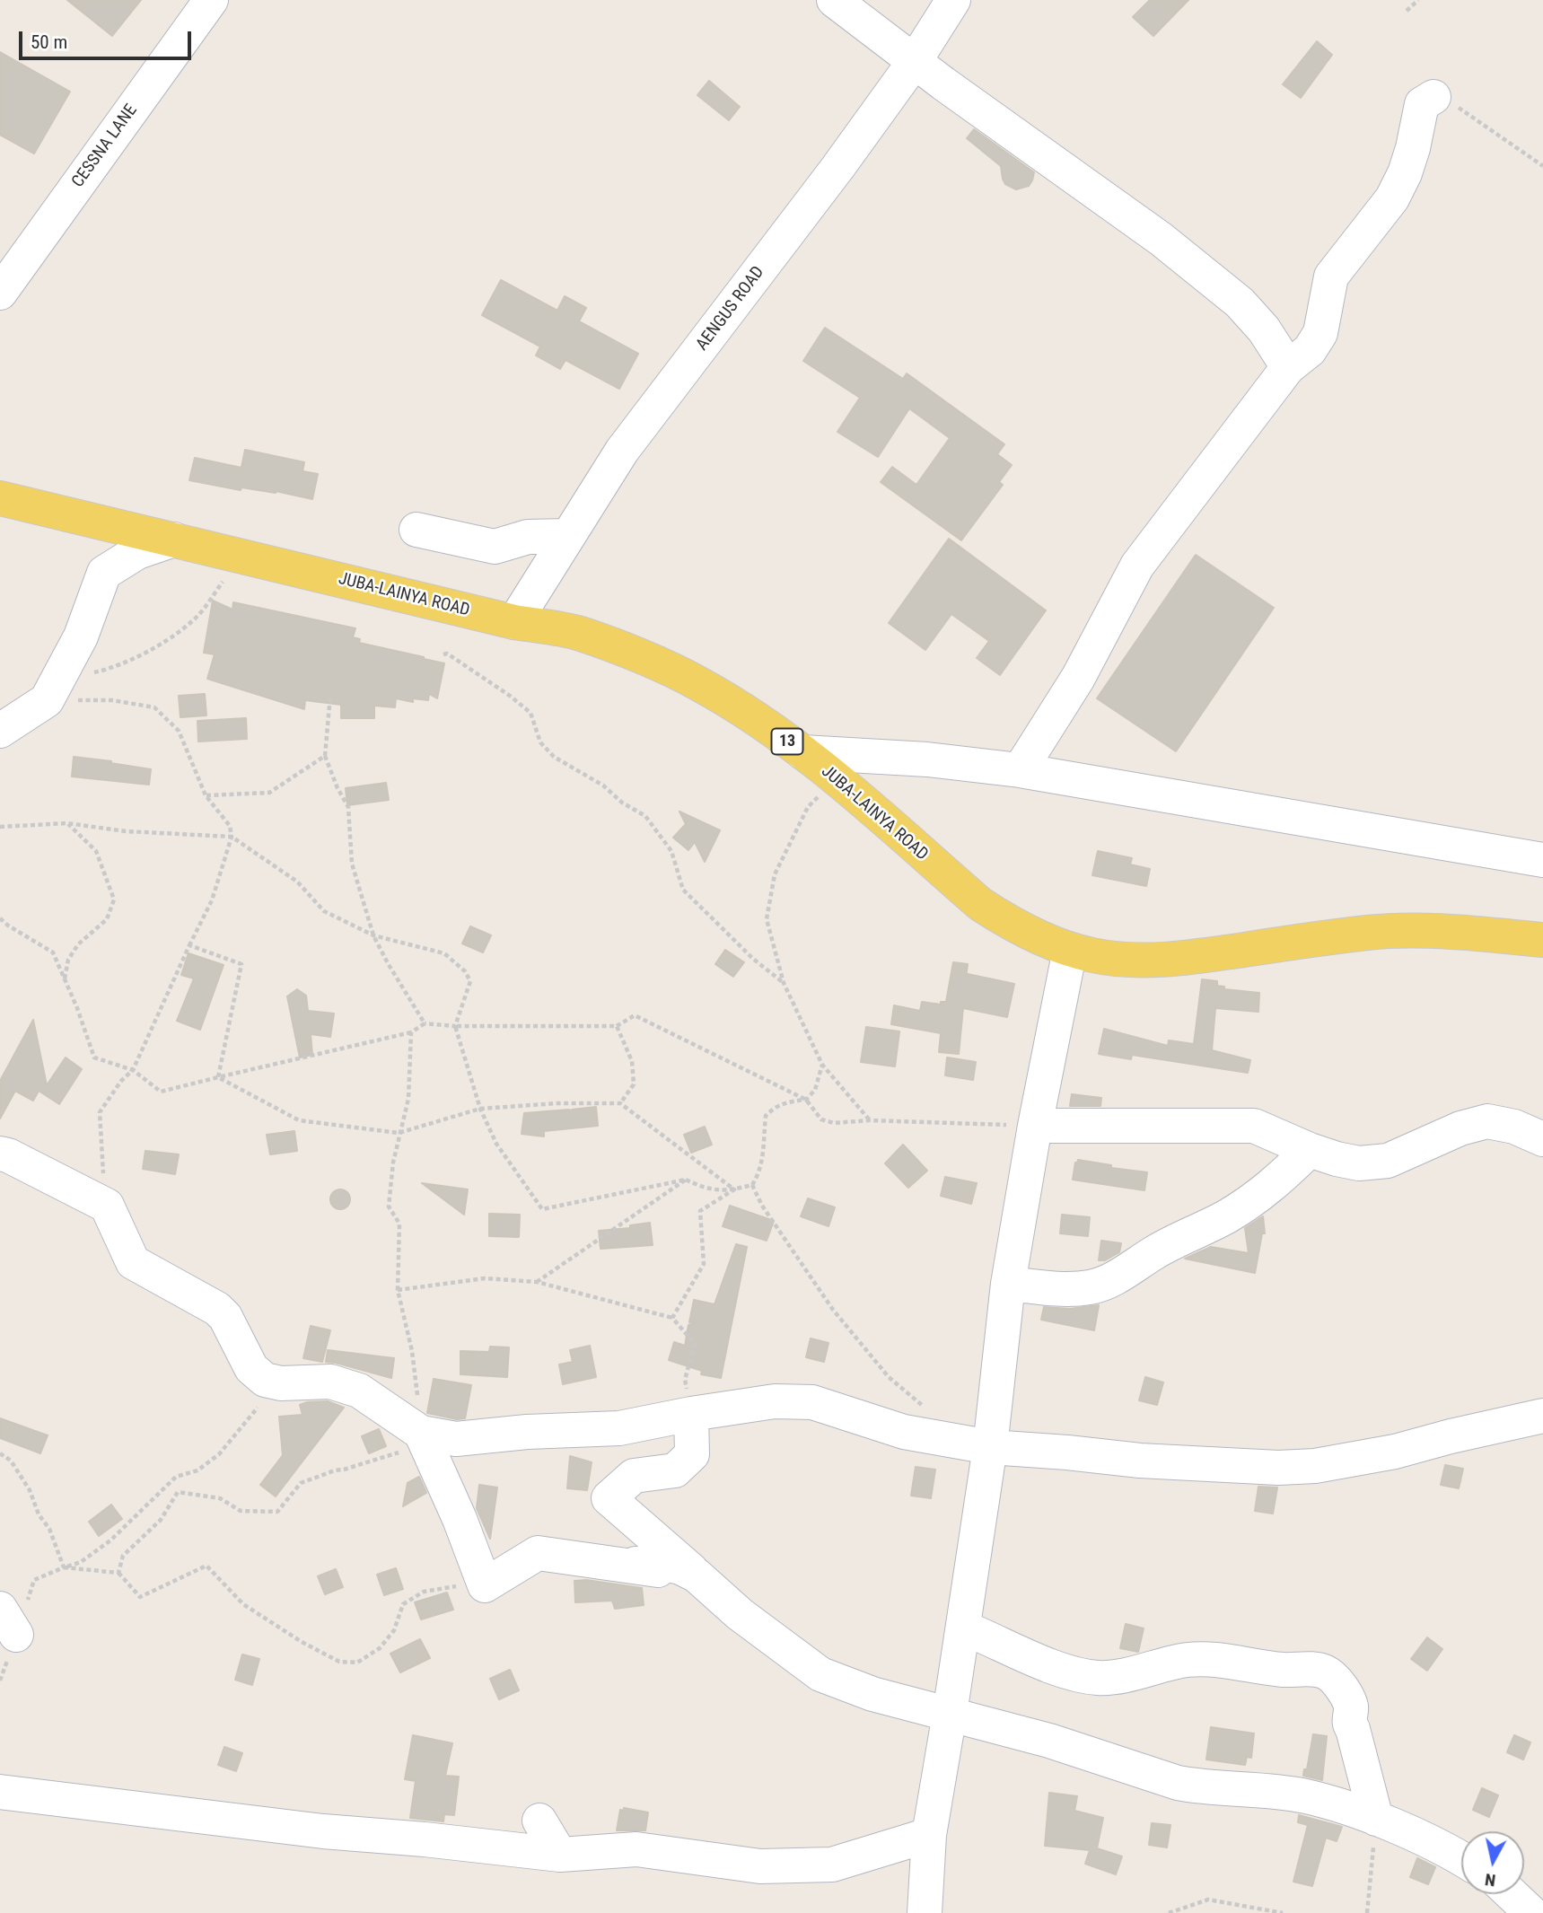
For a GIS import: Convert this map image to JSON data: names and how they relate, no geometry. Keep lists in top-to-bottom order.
{
  "streets": {
    "main road": ["JUBA-LAINYA ROAD", "13"],
    "street": ["CESSNA LANE", "AENGUS ROAD"]
  },
  "crossings": [
    ["AENGUS ROAD", "JUBA-LAINYA ROAD"]
  ],
  "scale_bar": "50 m",
  "north": "bottom"
}
